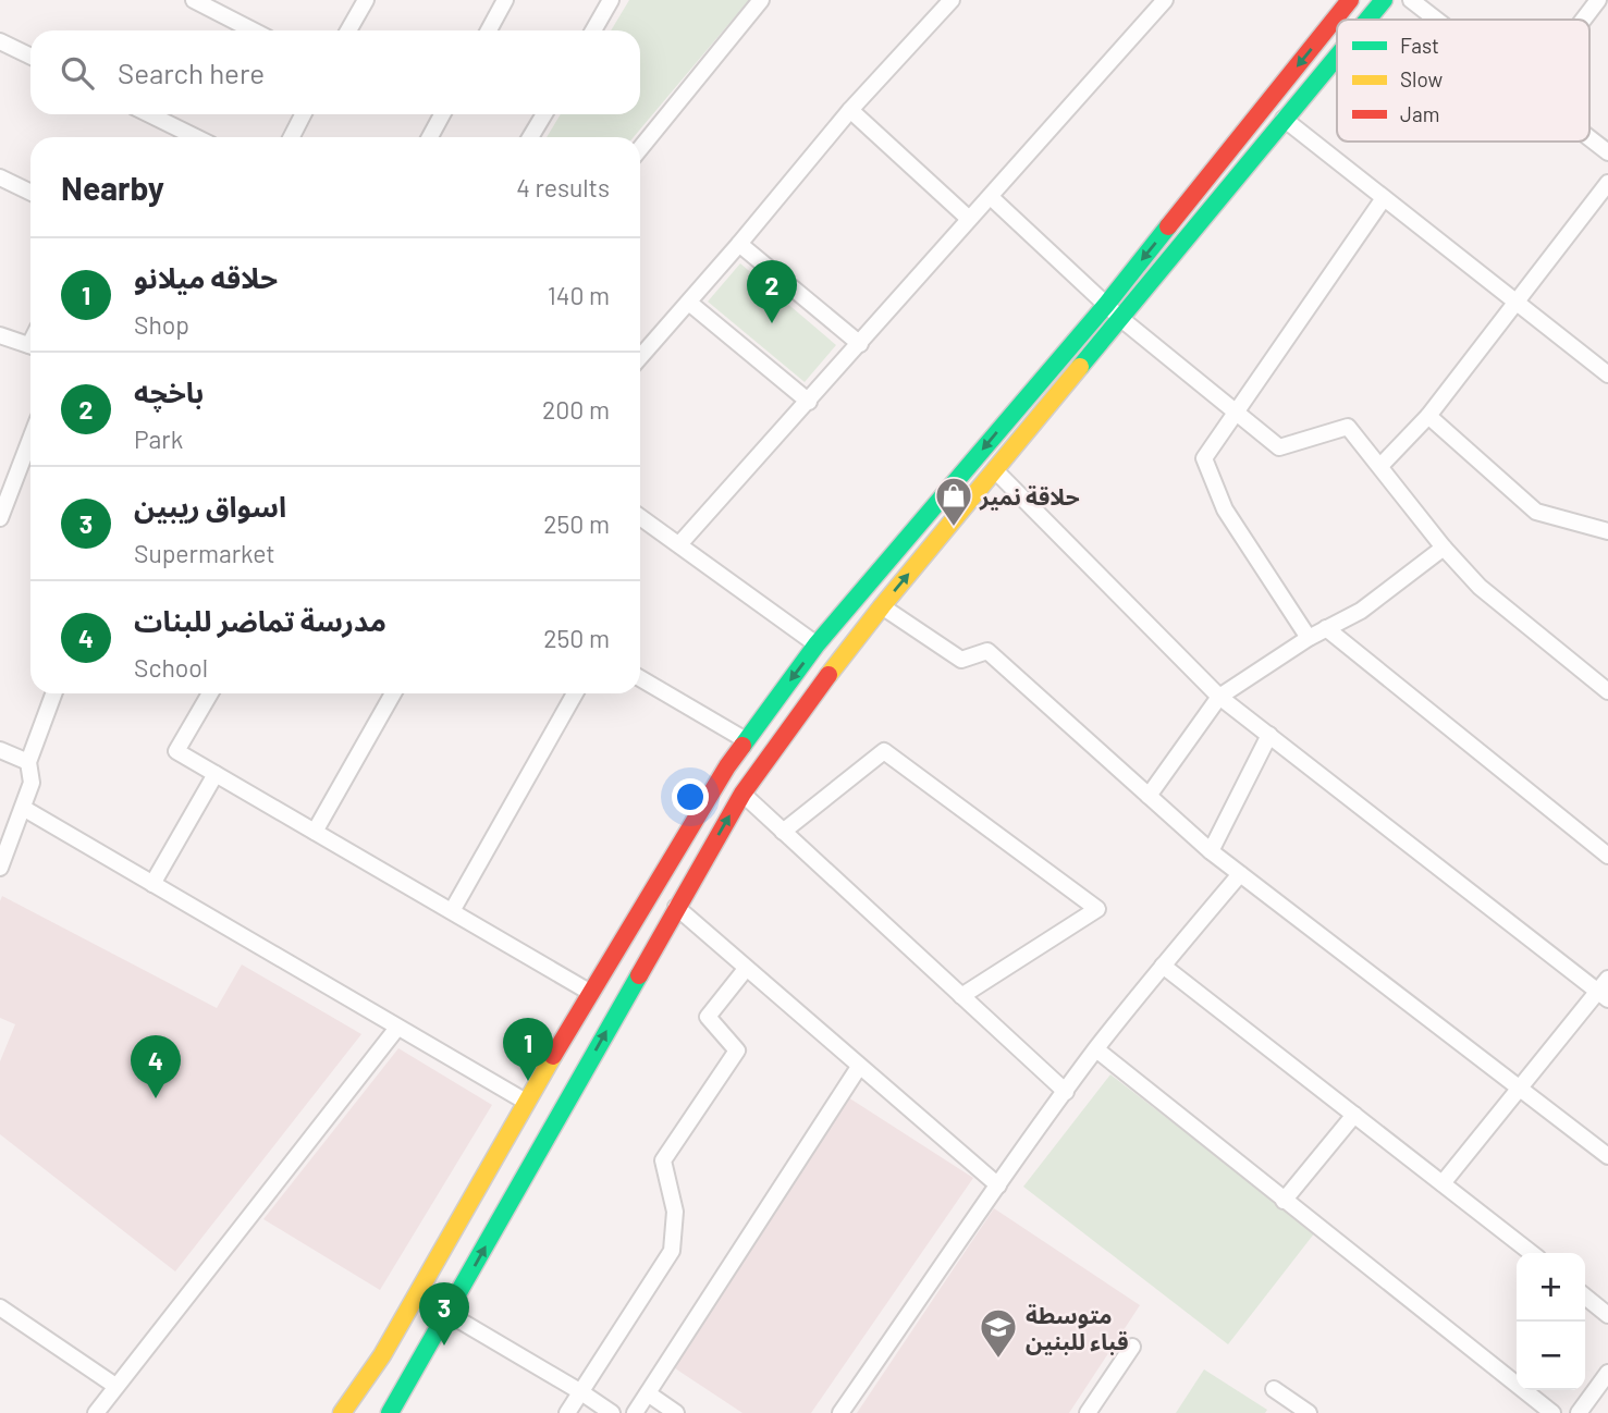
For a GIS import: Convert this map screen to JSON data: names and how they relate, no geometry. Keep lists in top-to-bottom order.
{
  "places": {
    "shop": ["حلاقة نمير"],
    "school or university": ["متوسطة قباء للبنين"]
  },
  "legend": ["Fast", "Slow", "Jam"],
  "page": {
    "search": "Search here",
    "heading": ["Nearby", "4 results"],
    "list": [
      {
        "mark": "1",
        "name": "حلاقه ميلانو",
        "note": "Shop",
        "value": "140 m"
      },
      {
        "mark": "2",
        "name": "باخچە",
        "note": "Park",
        "value": "200 m"
      },
      {
        "mark": "3",
        "name": "اسواق ريبين",
        "note": "Supermarket",
        "value": "250 m"
      },
      {
        "mark": "4",
        "name": "مدرسة تماضر للبنات",
        "note": "School",
        "value": "250 m"
      }
    ],
    "pins": [
      "2",
      "1",
      "4",
      "3"
    ],
    "map_buttons": ["+", "−"]
  }
}
